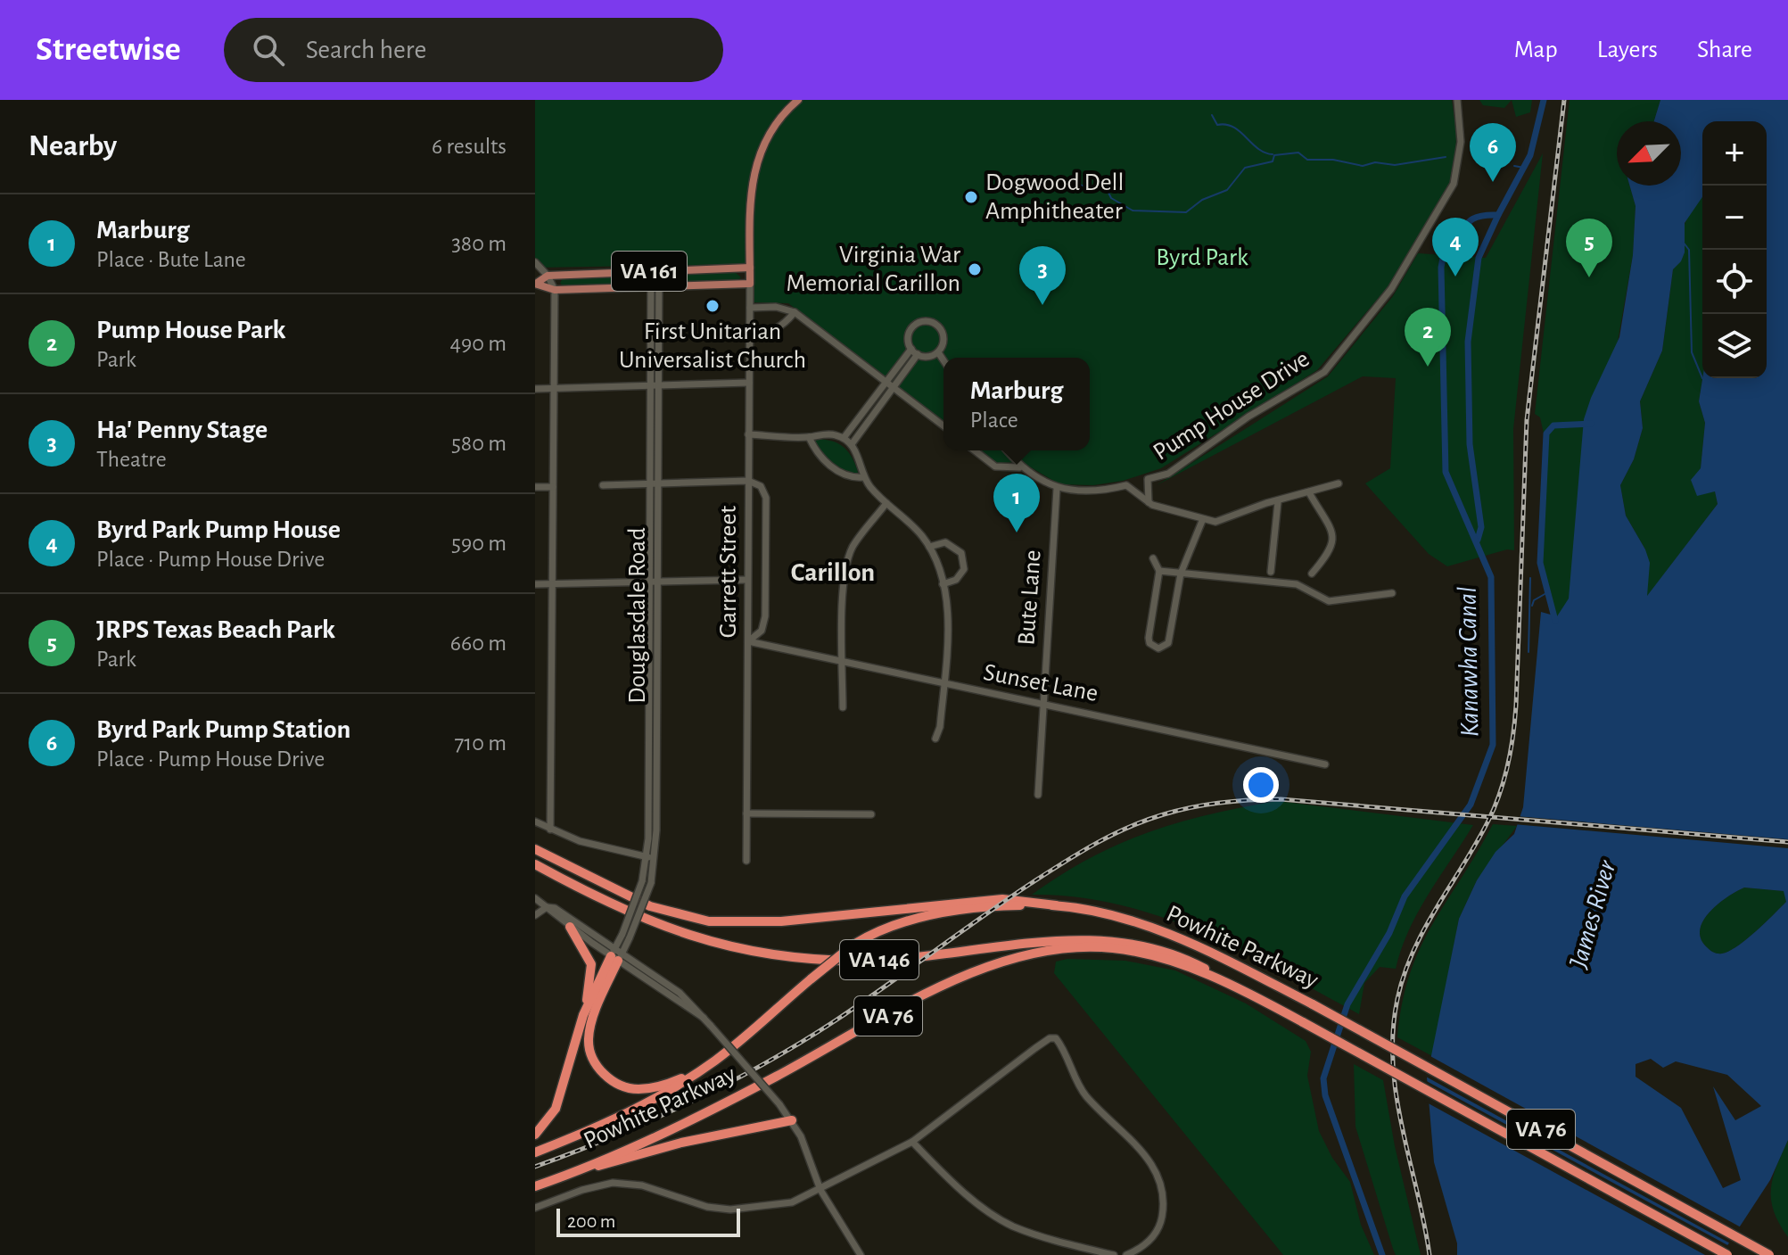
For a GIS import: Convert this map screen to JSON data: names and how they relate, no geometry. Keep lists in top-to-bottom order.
{
  "streets": {
    "highway": ["Powhite Parkway", "VA 146", "VA 76"],
    "main road": ["VA 161"],
    "street": [
      "Pump House Drive",
      "Garrett Street",
      "Bute Lane",
      "Douglasdale Road",
      "Sunset Lane"
    ]
  },
  "crossings": [
    ["VA 161", "Garrett Street"],
    ["VA 161", "Douglasdale Road"],
    ["Garrett Street", "Sunset Lane"],
    ["Bute Lane", "Sunset Lane"],
    ["Powhite Parkway", "VA 146"]
  ],
  "districts": ["Carillon"],
  "water": ["Kanawha Canal", "James River"],
  "parks": ["Byrd Park"],
  "places": ["Dogwood Dell Amphitheater", "Virginia War Memorial Carillon", "First Unitarian Universalist Church"],
  "scale_bar": "200 m",
  "north": "bottom left",
  "page": {
    "header": "Streetwise",
    "search": "Search here",
    "nav": ["Map", "Layers", "Share"],
    "heading": ["Nearby", "6 results"],
    "map_buttons": ["+", "−"],
    "pins": [
      "6",
      "4",
      "5",
      "3",
      "2",
      "1"
    ],
    "list": [
      {
        "mark": "1",
        "name": "Marburg",
        "note": "Place · Bute Lane",
        "value": "380 m"
      },
      {
        "mark": "2",
        "name": "Pump House Park",
        "note": "Park",
        "value": "490 m"
      },
      {
        "mark": "3",
        "name": "Ha' Penny Stage",
        "note": "Theatre",
        "value": "580 m"
      },
      {
        "mark": "4",
        "name": "Byrd Park Pump House",
        "note": "Place · Pump House Drive",
        "value": "590 m"
      },
      {
        "mark": "5",
        "name": "JRPS Texas Beach Park",
        "note": "Park",
        "value": "660 m"
      },
      {
        "mark": "6",
        "name": "Byrd Park Pump Station",
        "note": "Place · Pump House Drive",
        "value": "710 m"
      }
    ],
    "popup": ["Marburg", "Place"],
    "scale": "200 m"
  }
}
